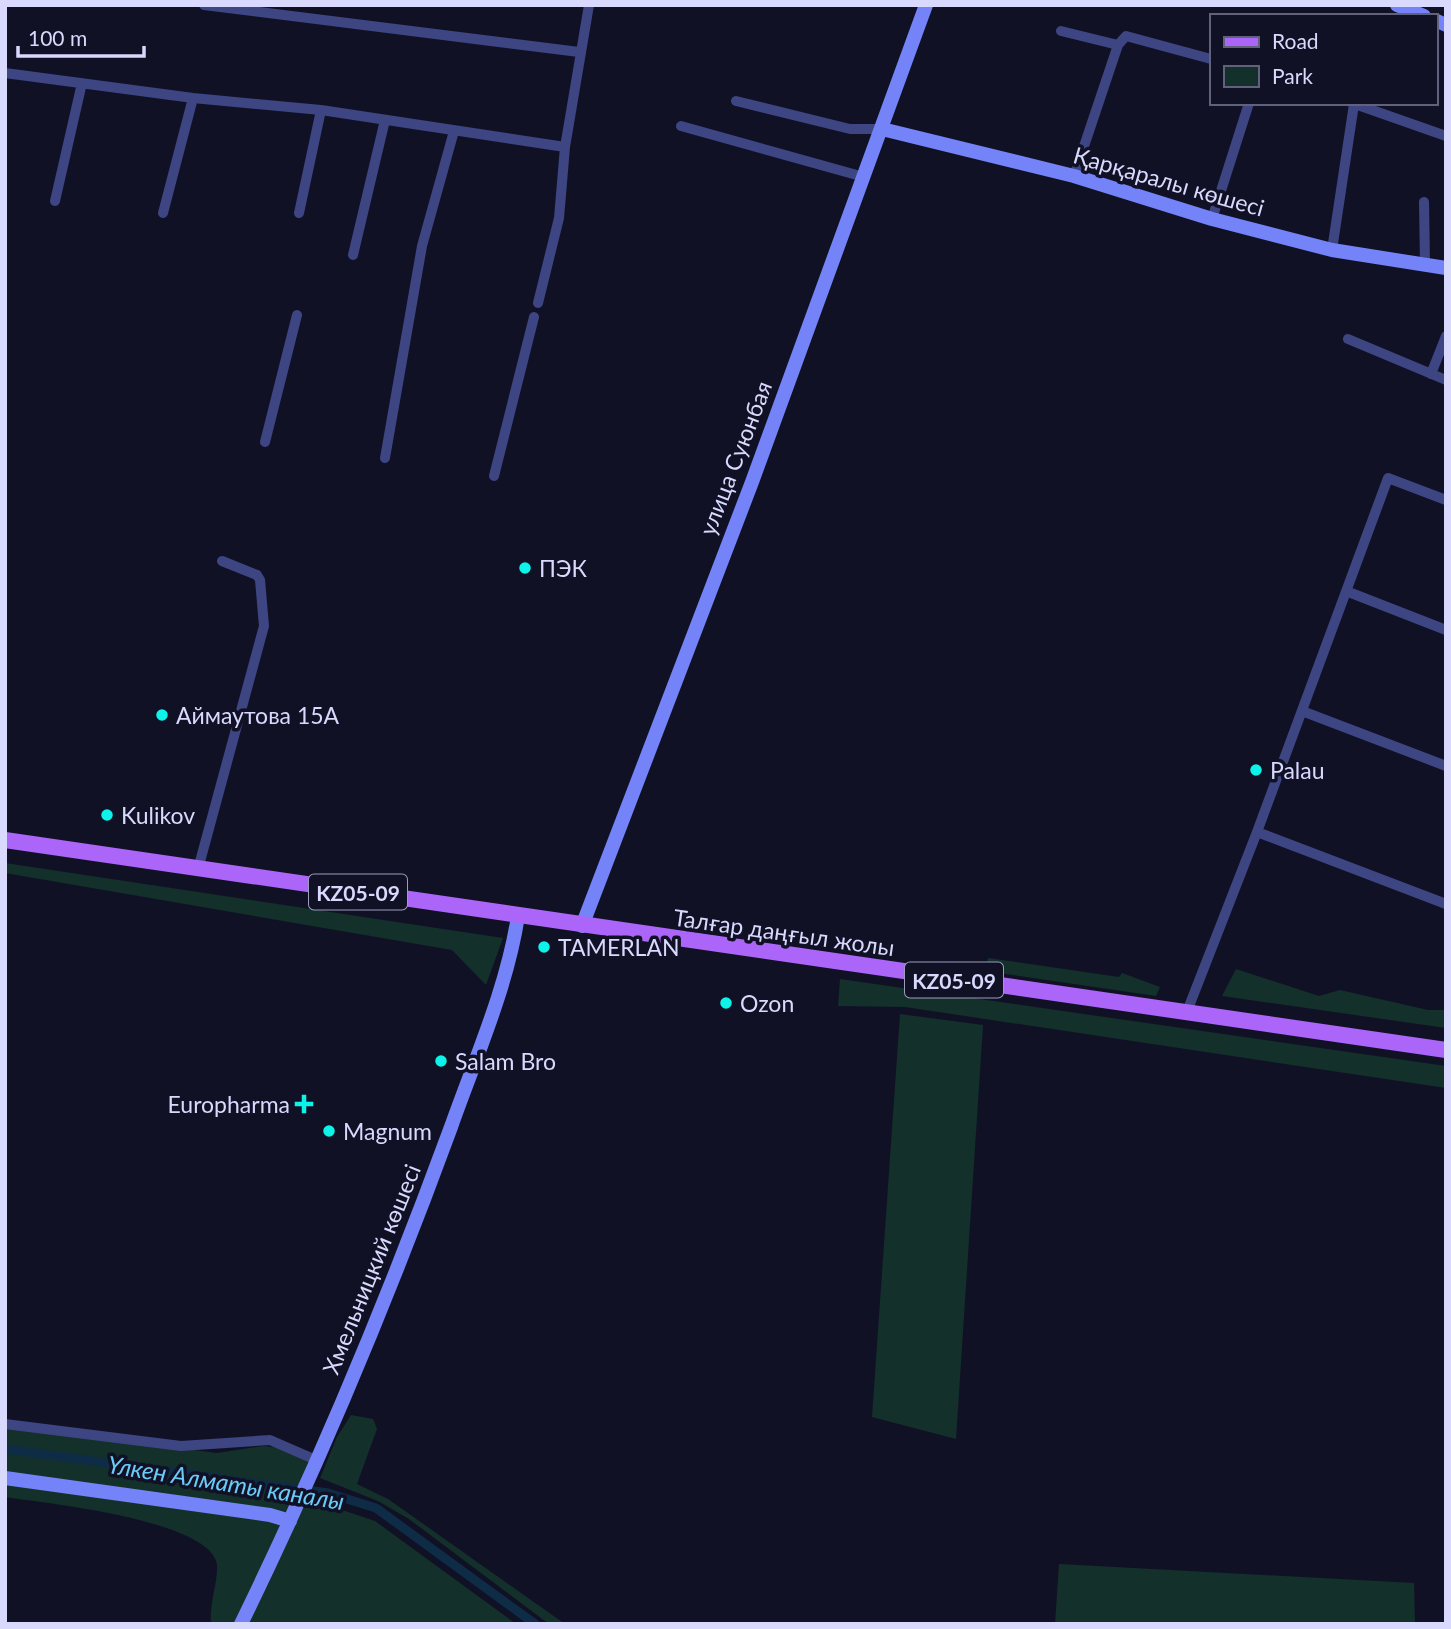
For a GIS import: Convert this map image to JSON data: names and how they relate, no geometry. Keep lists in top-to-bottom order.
{
  "streets": {
    "main road": ["KZ05-09", "Талғар даңғыл жолы"],
    "street": ["Қарқаралы көшесі", "улица Суюнбая", "Хмельницкий көшесі"]
  },
  "crossings": [
    ["Қарқаралы көшесі", "улица Суюнбая"],
    ["улица Суюнбая", "Талғар даңғыл жолы"],
    ["KZ05-09", "Талғар даңғыл жолы"],
    ["Талғар даңғыл жолы", "Хмельницкий көшесі"]
  ],
  "water": ["Үлкен Алматы каналы"],
  "places": {
    "other": [
      "ПЭК",
      "Аймаутова 15А",
      "Palau",
      "Kulikov",
      "TAMERLAN",
      "Ozon",
      "Salam Bro",
      "Magnum"
    ],
    "health": ["Europharma"]
  },
  "legend": ["Road", "Park"],
  "scale_bar": "100 m"
}
